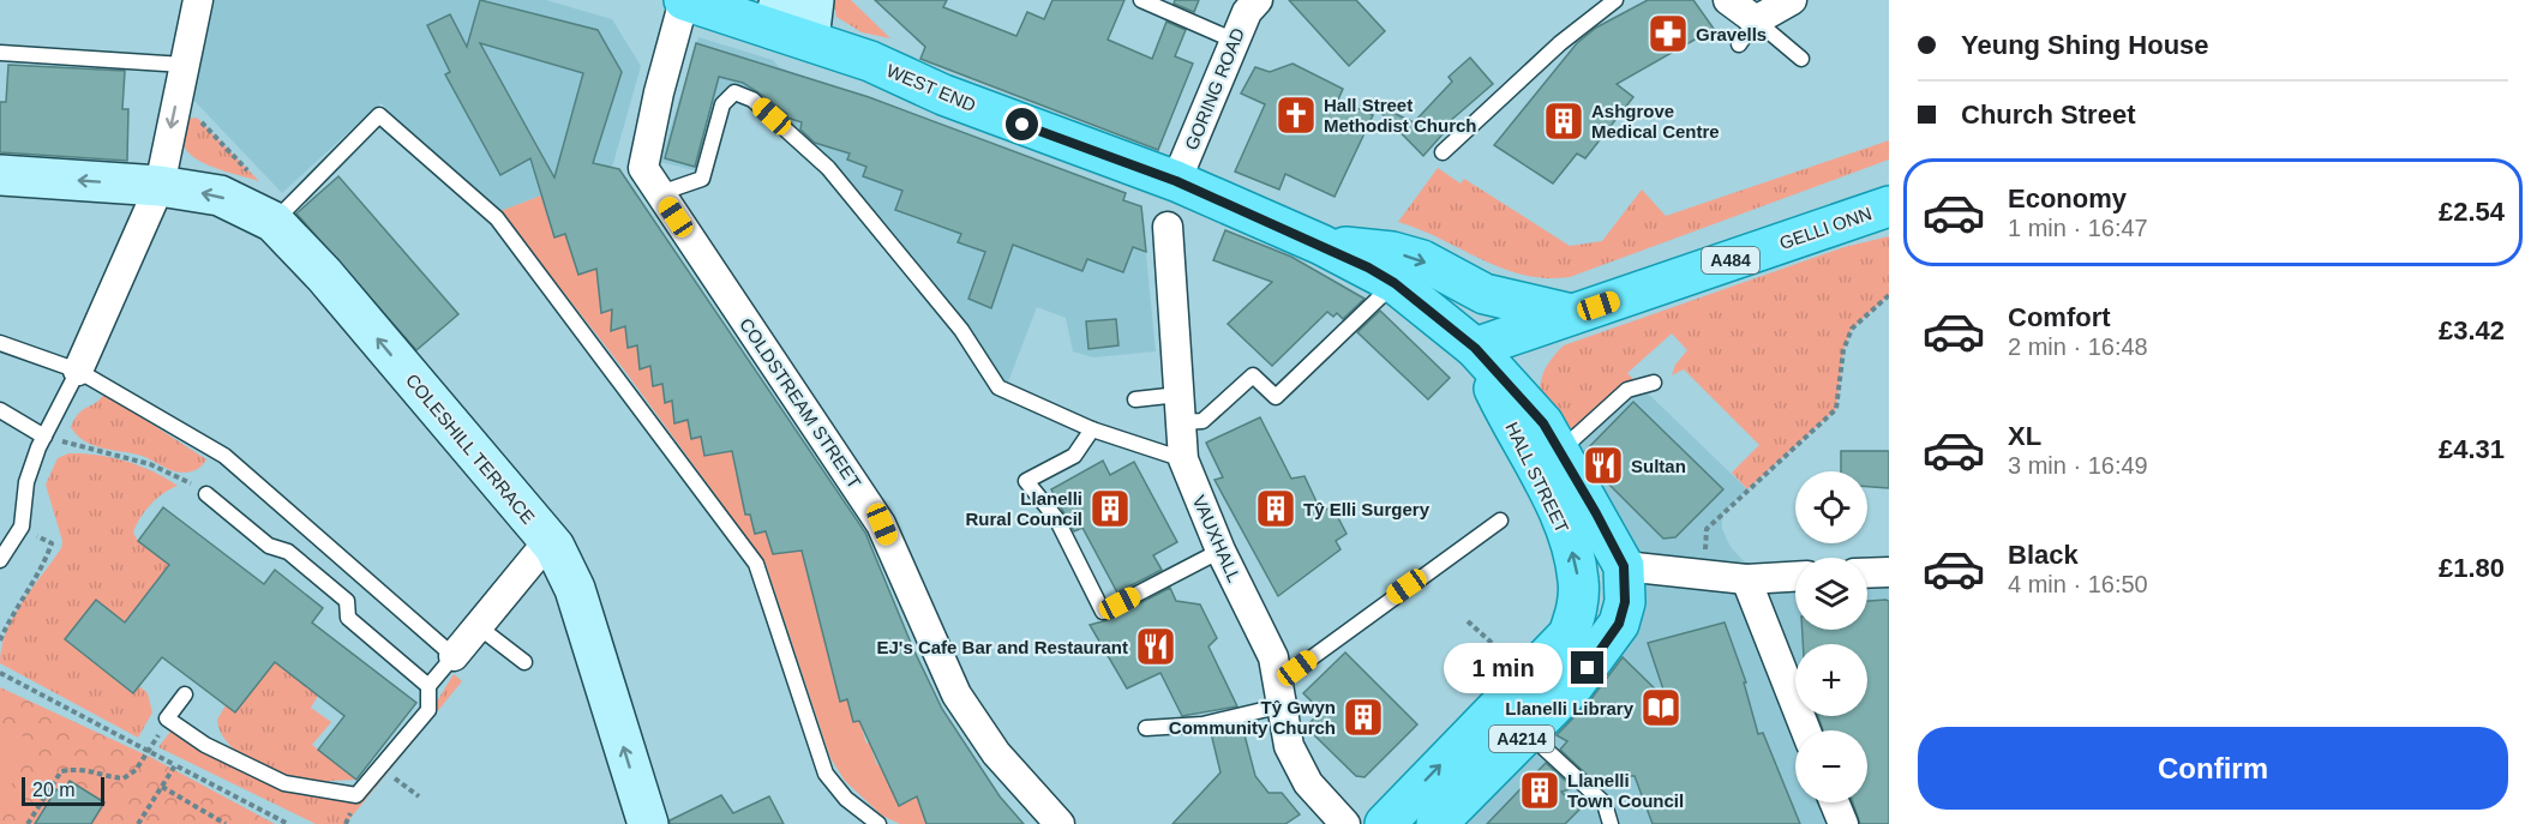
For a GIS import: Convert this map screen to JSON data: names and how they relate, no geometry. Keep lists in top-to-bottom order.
{
  "streets": {
    "main road": [
      "WEST END",
      "GELLI ONN",
      "A484",
      "COLESHILL TERRACE",
      "HALL STREET",
      "A4214"
    ],
    "street": ["GORING ROAD", "COLDSTREAM STREET", "VAUXHALL"]
  },
  "crossings": [
    ["WEST END", "GORING ROAD"],
    ["WEST END", "COLDSTREAM STREET"],
    ["WEST END", "HALL STREET"],
    ["GORING ROAD", "HALL STREET"],
    ["GELLI ONN", "HALL STREET"],
    ["HALL STREET", "A4214"]
  ],
  "one_way": ["COLESHILL TERRACE"],
  "places": {
    "pharmacy": ["Gravells"],
    "church": ["Hall Street Methodist Church"],
    "building": [
      "Ashgrove Medical Centre",
      "Llanelli Rural Council",
      "Tŷ Elli Surgery",
      "Tŷ Gwyn Community Church",
      "Llanelli Town Council"
    ],
    "restaurant": ["Sultan", "EJ's Cafe Bar and Restaurant"],
    "library": ["Llanelli Library"]
  },
  "scale_bar": "20 m",
  "page": {
    "banner": ["Yeung Shing House", "Church Street"],
    "list": [
      {
        "name": "Economy",
        "note": "1 min · 16:47",
        "value": "£2.54"
      },
      {
        "name": "Comfort",
        "note": "2 min · 16:48",
        "value": "£3.42"
      },
      {
        "name": "XL",
        "note": "3 min · 16:49",
        "value": "£4.31"
      },
      {
        "name": "Black",
        "note": "4 min · 16:50",
        "value": "£1.80"
      }
    ],
    "map_buttons": ["+", "−"],
    "bubble": "1 min",
    "buttons": "Confirm",
    "scale": "20 m"
  }
}
